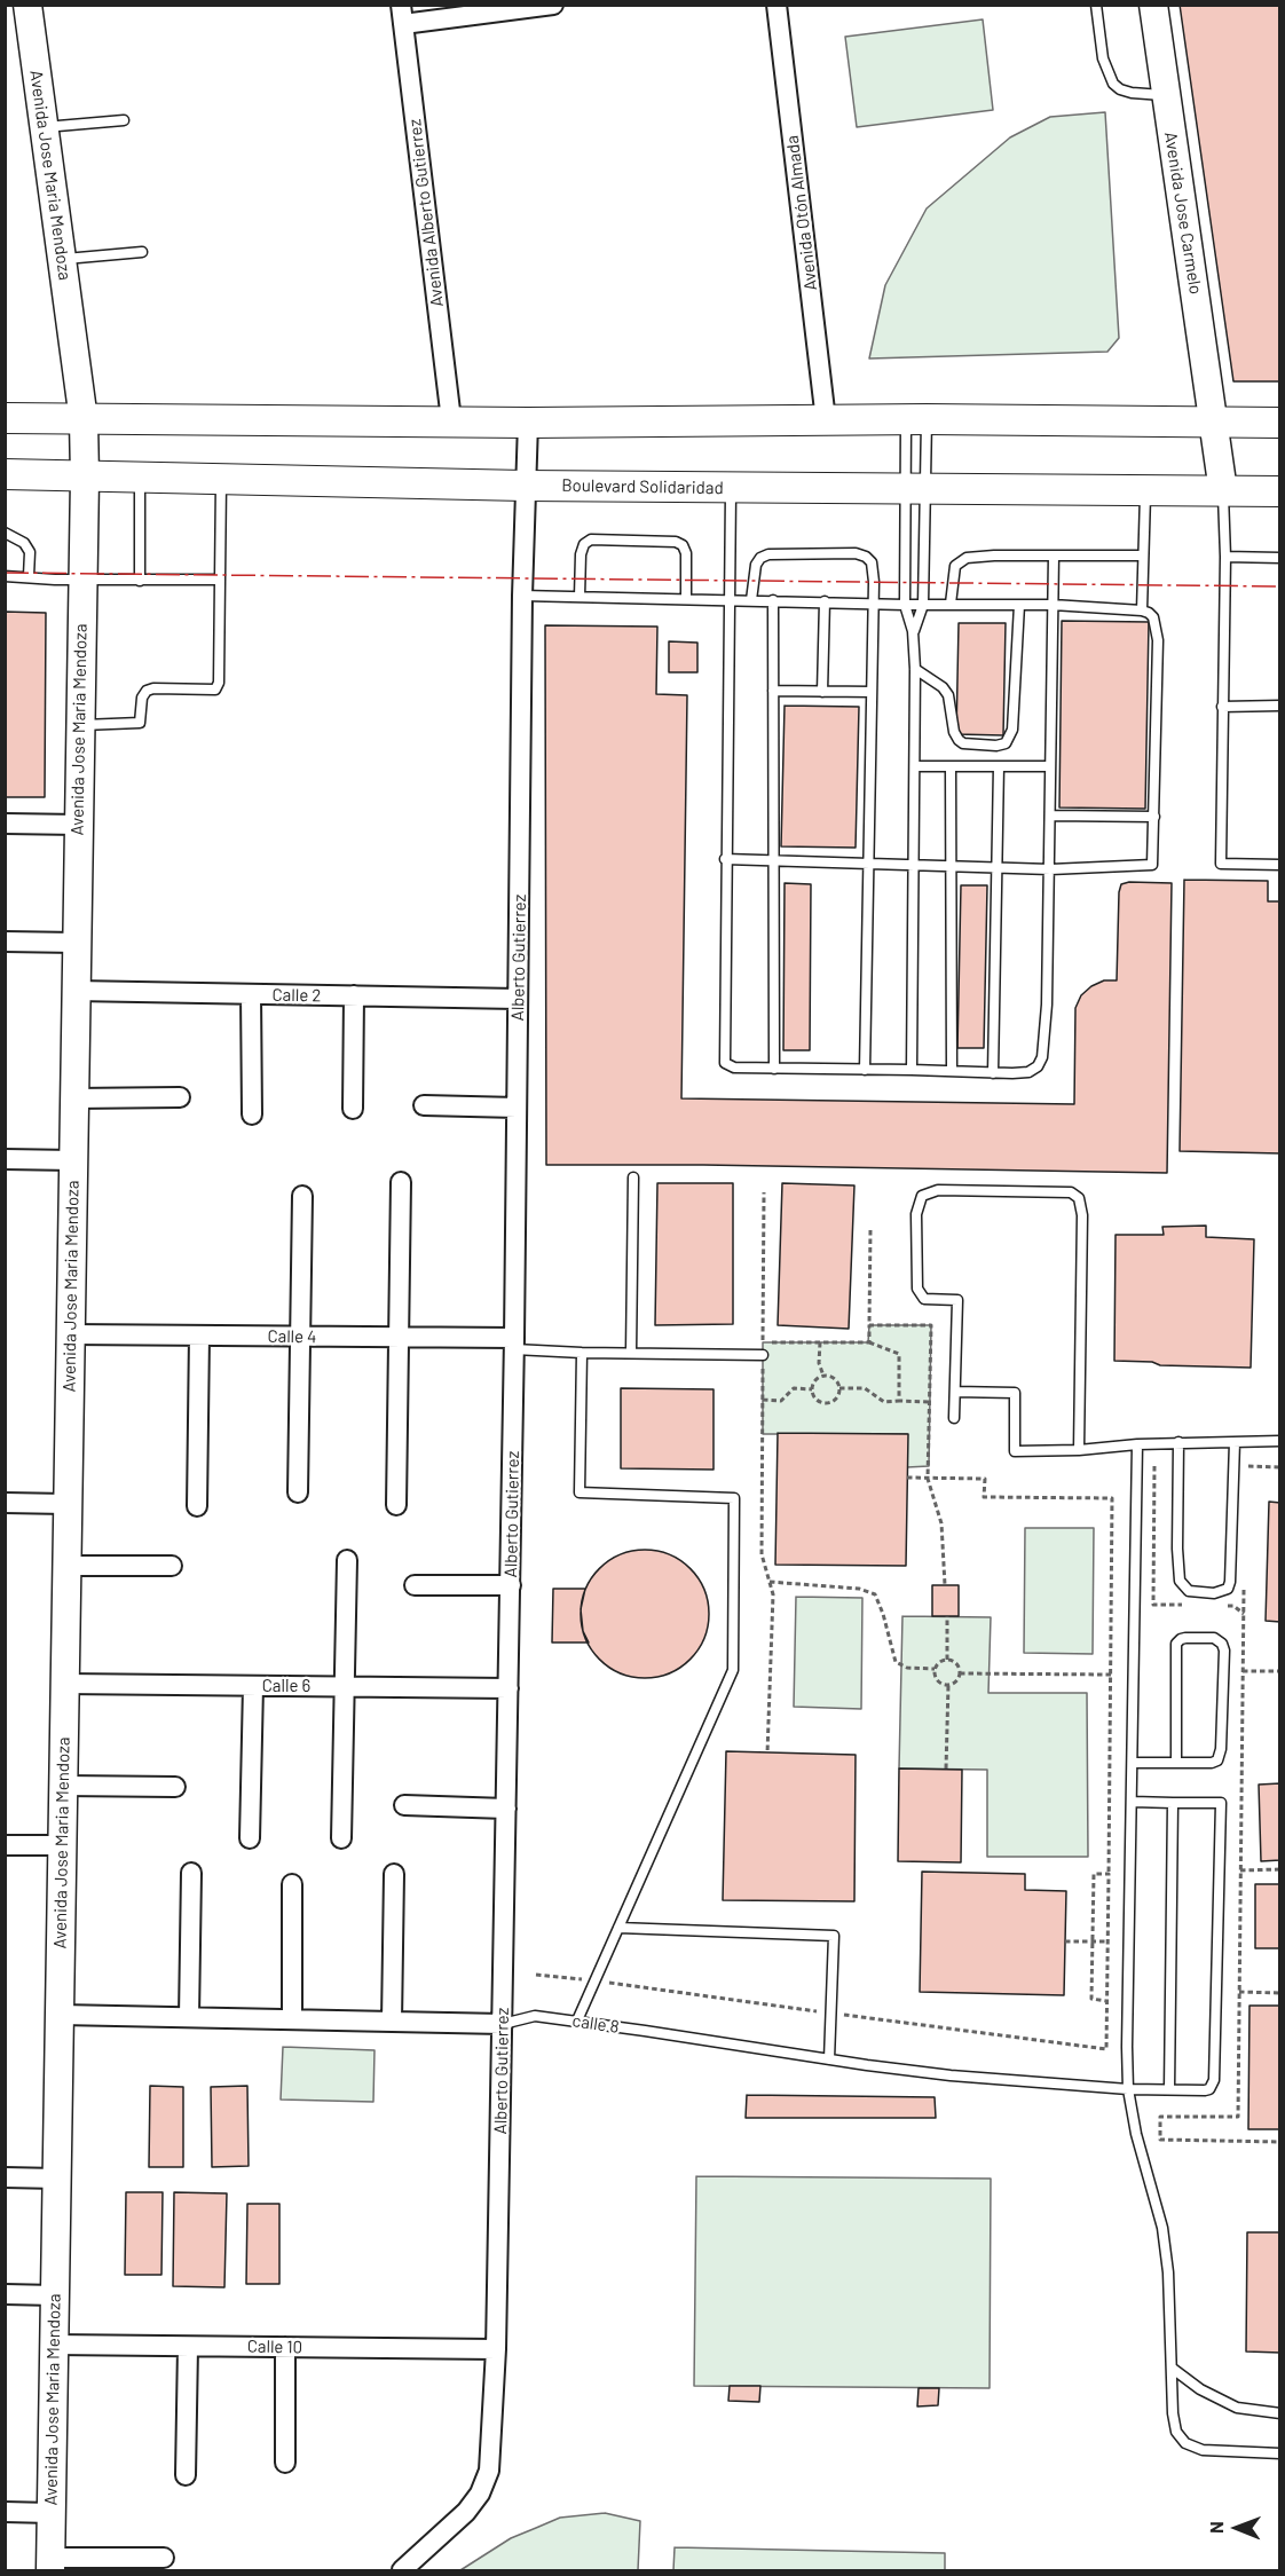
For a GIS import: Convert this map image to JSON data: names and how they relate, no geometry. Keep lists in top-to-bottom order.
{
  "streets": {
    "main road": ["Boulevard Solidaridad"],
    "street": [
      "Avenida Jose Maria Mendoza",
      "Avenida Alberto Gutierrez",
      "Avenida Otón Almada",
      "Avenida Jose Carmelo",
      "Alberto Gutierrez",
      "Calle 2",
      "Calle 4",
      "Calle 6",
      "calle 8",
      "Calle 10"
    ]
  },
  "crossings": [
    ["Avenida Jose Maria Mendoza", "Boulevard Solidaridad"],
    ["Avenida Jose Maria Mendoza", "Calle 2"],
    ["Avenida Jose Maria Mendoza", "Calle 4"],
    ["Avenida Jose Maria Mendoza", "Calle 6"],
    ["Avenida Jose Maria Mendoza", "calle 8"],
    ["Avenida Jose Maria Mendoza", "Calle 10"],
    ["Avenida Jose Carmelo", "Boulevard Solidaridad"],
    ["Boulevard Solidaridad", "Alberto Gutierrez"],
    ["Alberto Gutierrez", "Calle 2"],
    ["Alberto Gutierrez", "Calle 4"],
    ["Alberto Gutierrez", "Calle 6"],
    ["Alberto Gutierrez", "calle 8"],
    ["Alberto Gutierrez", "Calle 10"]
  ],
  "north": "left"
}
